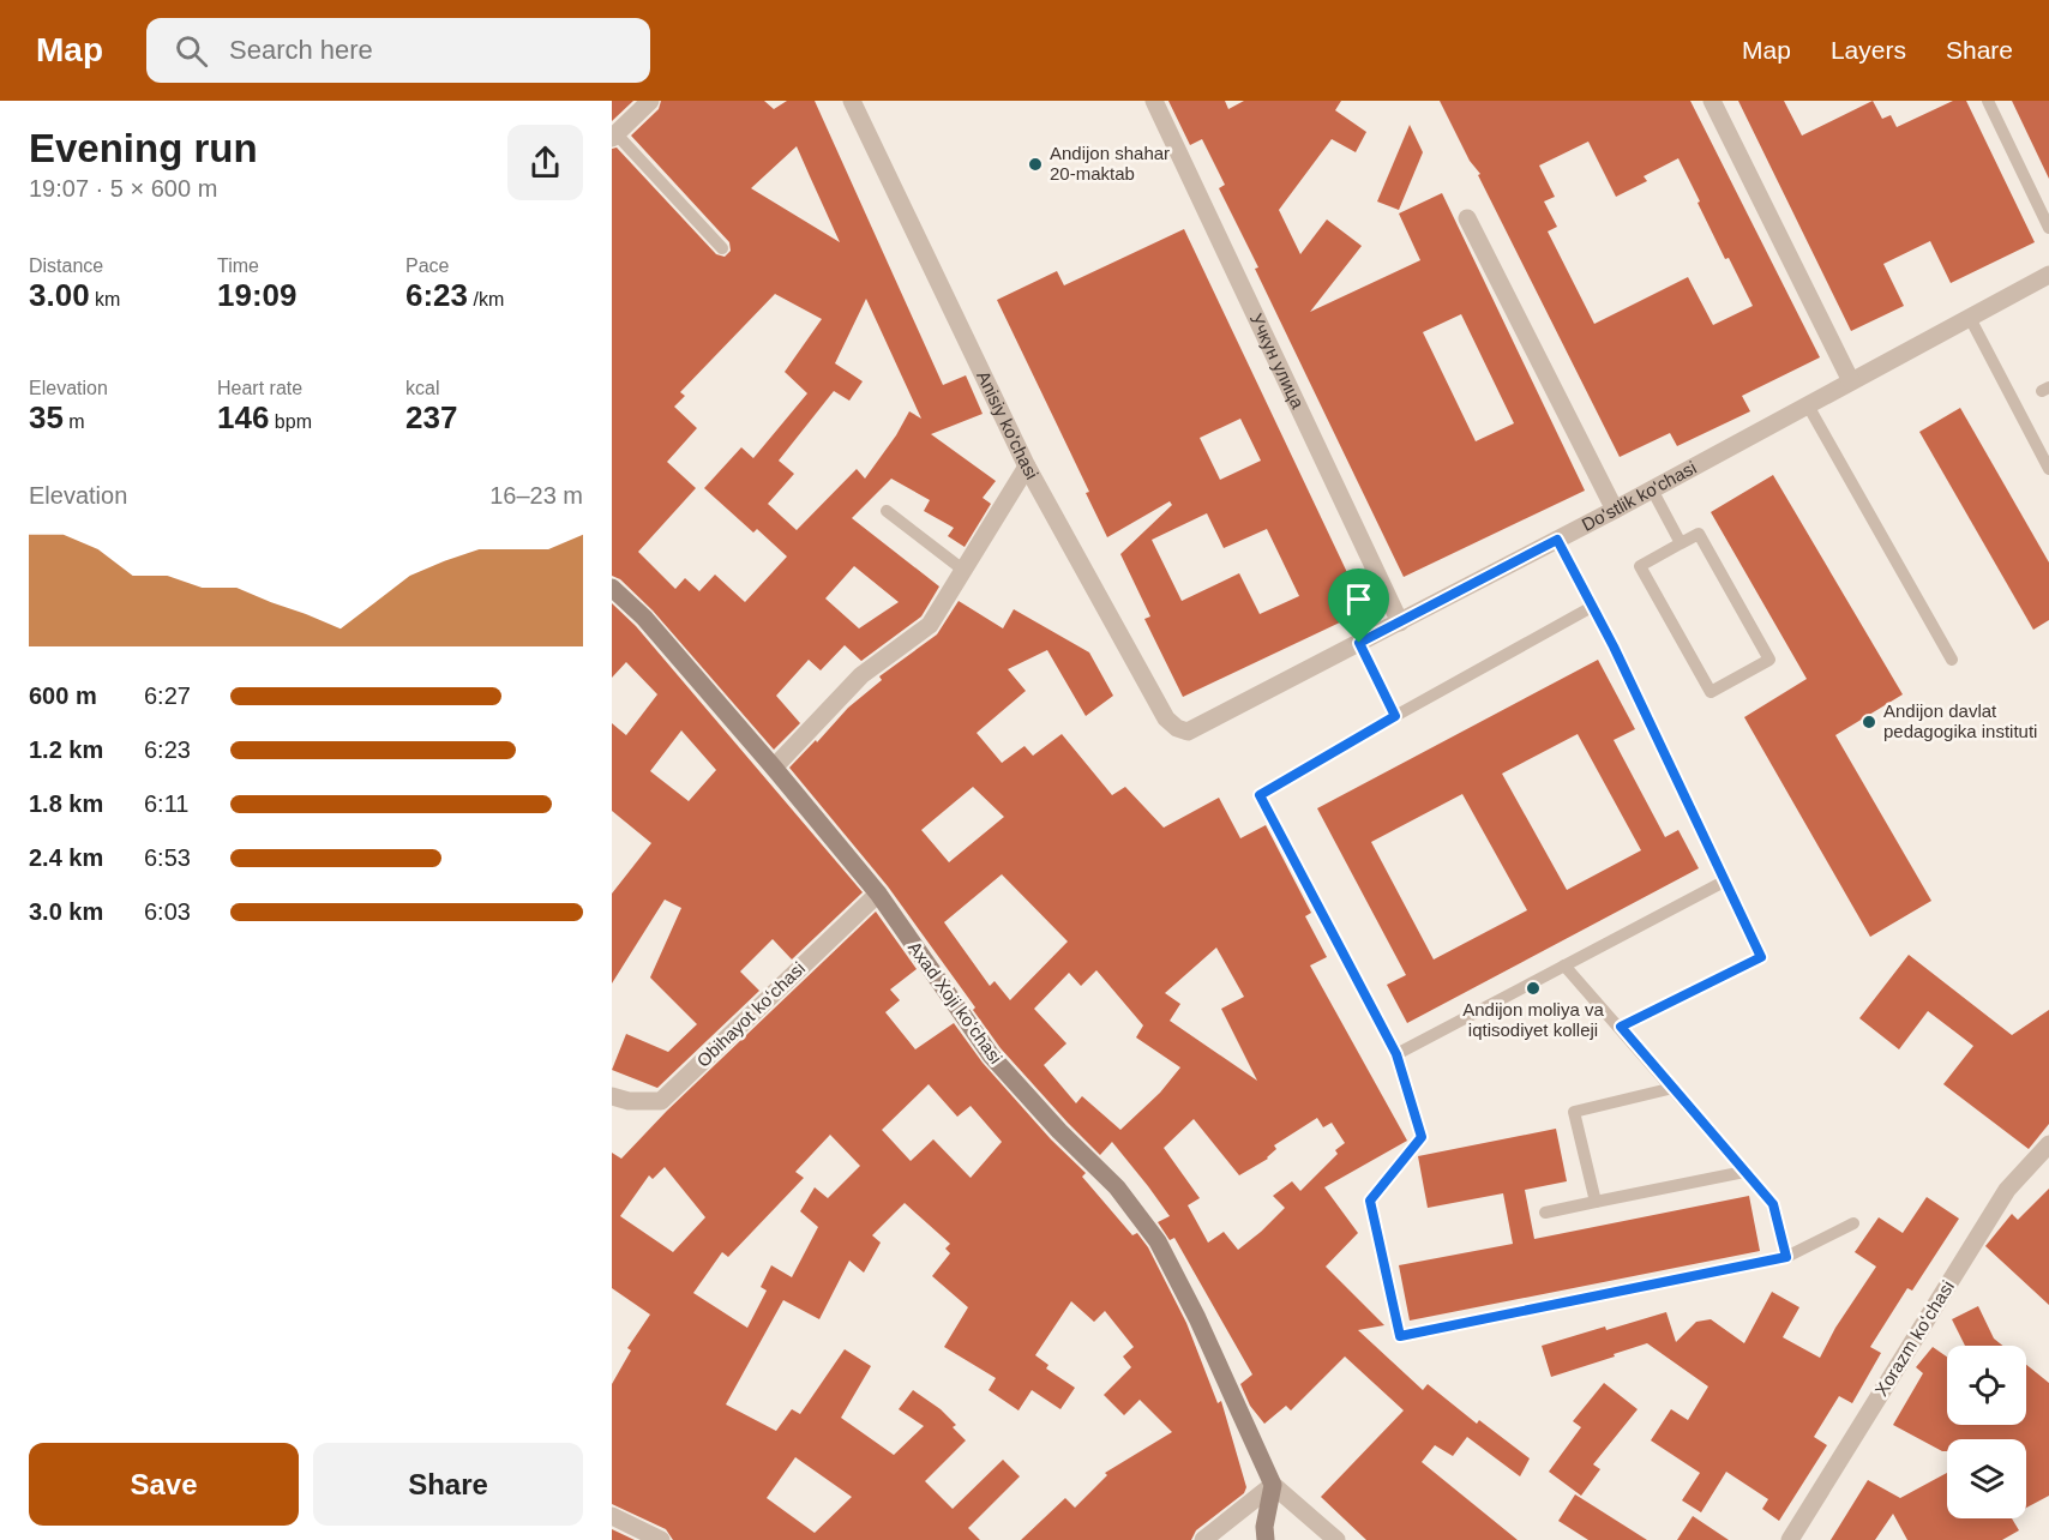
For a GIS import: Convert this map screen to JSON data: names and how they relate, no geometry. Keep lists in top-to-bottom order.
{
  "streets": {
    "street": [
      "Учкун улица",
      "Anisiy ko'chasi",
      "Do'stlik ko'chasi",
      "Axad Xoji koʻchasi",
      "Obihayot koʻchasi",
      "Xorazm koʻchasi"
    ]
  },
  "crossings": [
    ["Учкун улица", "Do'stlik ko'chasi"],
    ["Anisiy ko'chasi", "Do'stlik ko'chasi"],
    ["Axad Xoji koʻchasi", "Obihayot koʻchasi"]
  ],
  "places": ["Andijon shahar 20-maktab", "Andijon davlat pedagogika instituti", "Andijon moliya va iqtisodiyet kolleji"],
  "page": {
    "header": "Map",
    "search": "Search here",
    "nav": ["Map", "Layers", "Share"],
    "heading": ["Evening run", "19:07 · 5 × 600 m"],
    "stats": [
      ["Distance", "3.00 km"],
      ["Time", "19:09"],
      ["Pace", "6:23 /km"],
      ["Elevation", "35 m"],
      ["Heart rate", "146 bpm"],
      ["kcal", "237"]
    ],
    "chart": ["Elevation", "16–23 m"],
    "list": [
      {
        "name": "600 m",
        "note": "6:27"
      },
      {
        "name": "1.2 km",
        "note": "6:23"
      },
      {
        "name": "1.8 km",
        "note": "6:11"
      },
      {
        "name": "2.4 km",
        "note": "6:53"
      },
      {
        "name": "3.0 km",
        "note": "6:03"
      }
    ],
    "buttons": ["Save", "Share"]
  }
}
